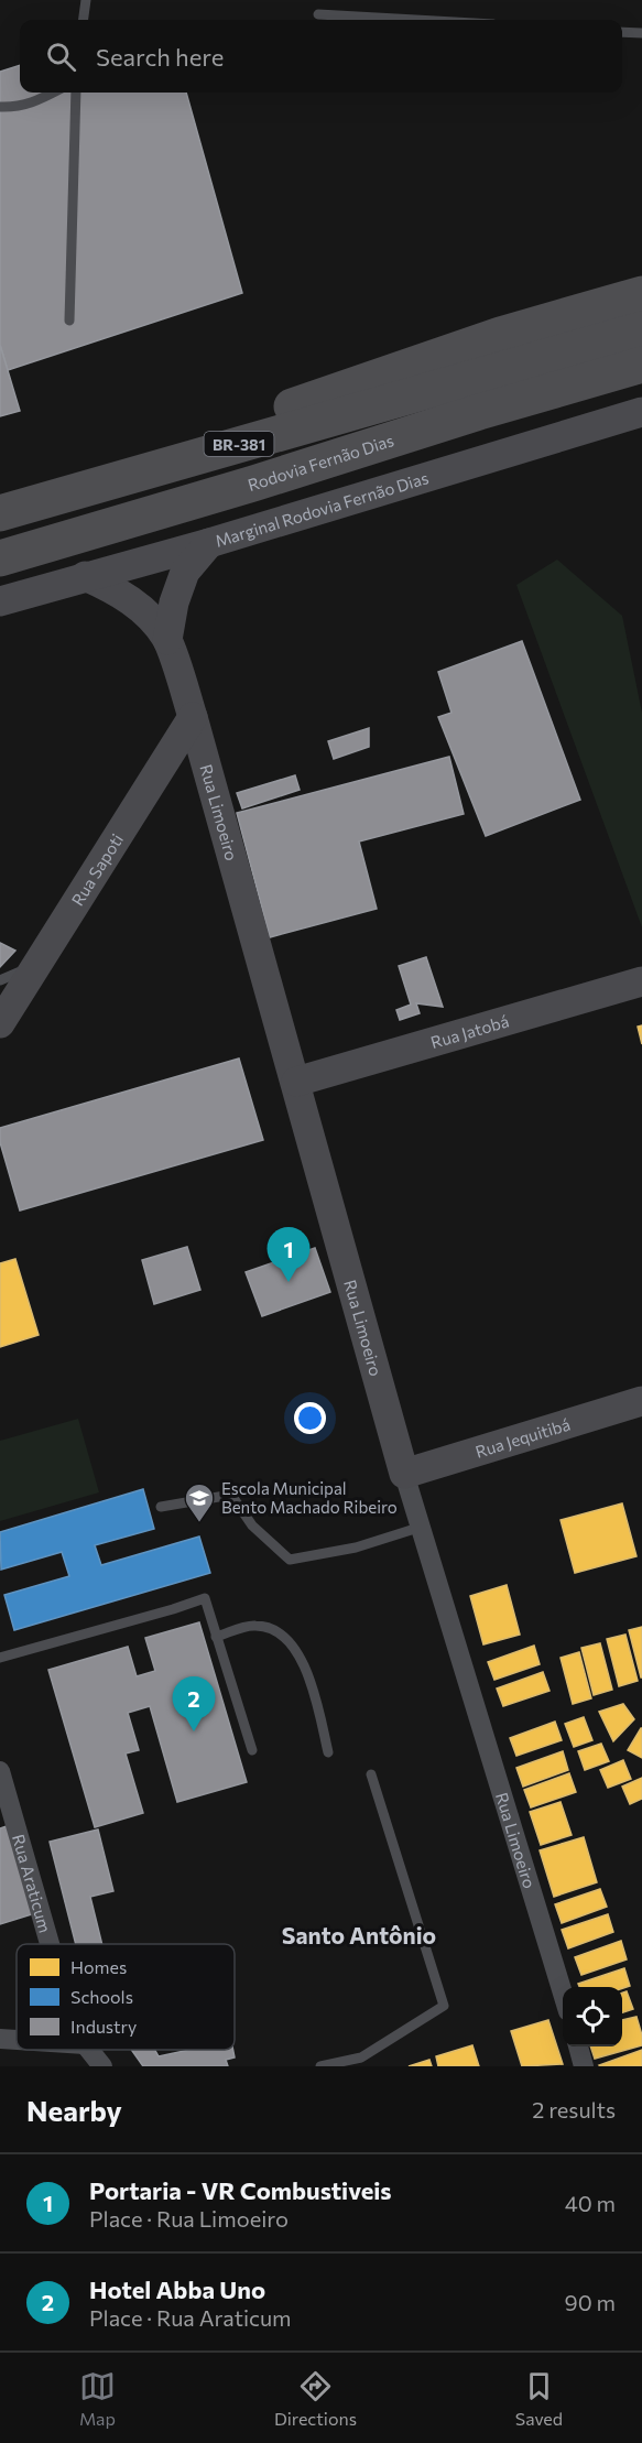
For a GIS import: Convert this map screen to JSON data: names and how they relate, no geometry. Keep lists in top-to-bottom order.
{
  "streets": {
    "highway": ["BR-381", "Rodovia Fernão Dias"],
    "street": [
      "Marginal Rodovia Fernão Dias",
      "Rua Limoeiro",
      "Rua Sapoti",
      "Rua Jatobá",
      "Rua Jequitibá",
      "Rua Araticum"
    ]
  },
  "crossings": [
    ["Marginal Rodovia Fernão Dias", "Rua Limoeiro"],
    ["Rua Limoeiro", "Rua Sapoti"],
    ["Rua Limoeiro", "Rua Jatobá"],
    ["Rua Limoeiro", "Rua Jequitibá"]
  ],
  "districts": ["Santo Antônio"],
  "places": {
    "school or university": ["Escola Municipal Bento Machado Ribeiro"]
  },
  "legend": ["Homes", "Schools", "Industry"],
  "page": {
    "search": "Search here",
    "pins": ["1", "2"],
    "heading": ["Nearby", "2 results"],
    "list": [
      {
        "mark": "1",
        "name": "Portaria - VR Combustiveis",
        "note": "Place · Rua Limoeiro",
        "value": "40 m"
      },
      {
        "mark": "2",
        "name": "Hotel Abba Uno",
        "note": "Place · Rua Araticum",
        "value": "90 m"
      }
    ],
    "nav": ["Map", "Directions", "Saved"]
  }
}
